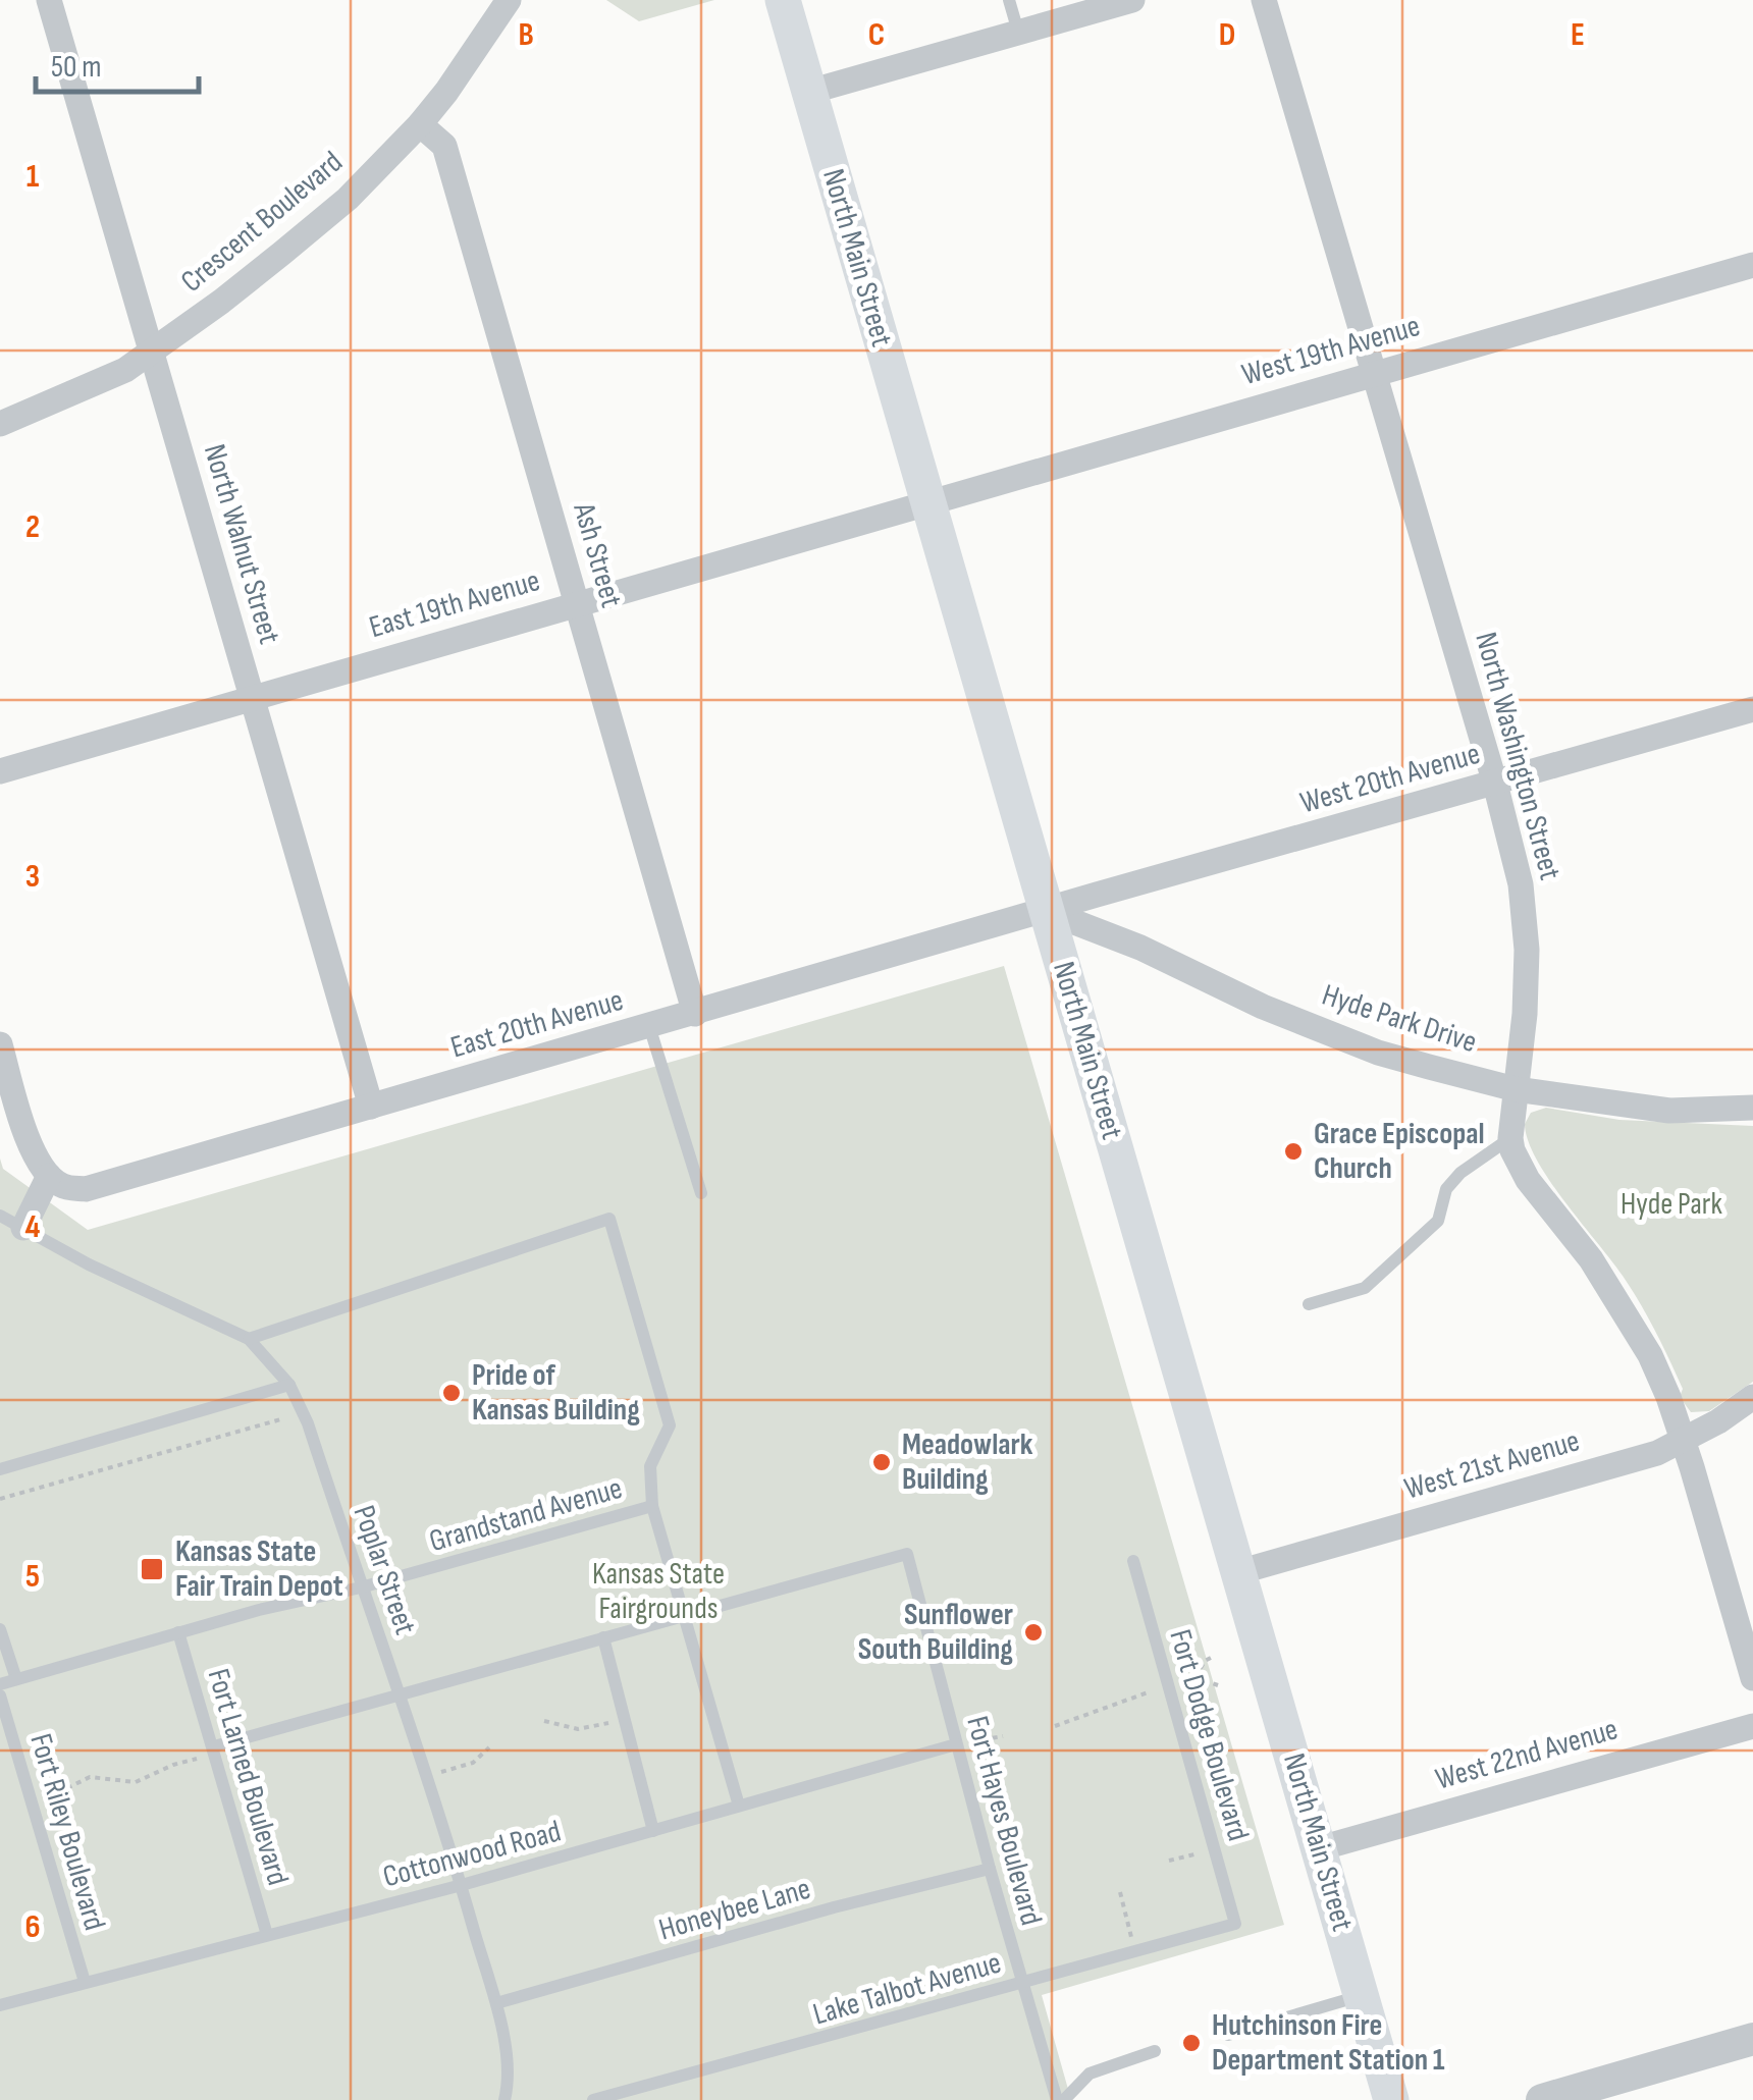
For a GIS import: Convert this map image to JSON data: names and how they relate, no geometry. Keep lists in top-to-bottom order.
{
  "streets": {
    "main road": ["North Main Street"],
    "street": [
      "Crescent Boulevard",
      "West 19th Avenue",
      "North Walnut Street",
      "Ash Street",
      "East 19th Avenue",
      "North Washington Street",
      "West 20th Avenue",
      "Hyde Park Drive",
      "East 20th Avenue",
      "West 21st Avenue",
      "West 22nd Avenue"
    ],
    "lane": [
      "Grandstand Avenue",
      "Poplar Street",
      "Fort Dodge Boulevard",
      "Fort Larned Boulevard",
      "Fort Hayes Boulevard",
      "Fort Riley Boulevard",
      "Cottonwood Road",
      "Honeybee Lane",
      "Lake Talbot Avenue"
    ]
  },
  "crossings": [
    ["Crescent Boulevard", "North Walnut Street"],
    ["Crescent Boulevard", "Ash Street"],
    ["North Main Street", "West 19th Avenue"],
    ["North Main Street", "East 19th Avenue"],
    ["North Main Street", "West 20th Avenue"],
    ["North Main Street", "Hyde Park Drive"],
    ["North Main Street", "East 20th Avenue"],
    ["North Main Street", "West 21st Avenue"],
    ["North Main Street", "West 22nd Avenue"],
    ["West 19th Avenue", "East 19th Avenue"],
    ["West 19th Avenue", "North Washington Street"],
    ["North Walnut Street", "East 19th Avenue"],
    ["North Walnut Street", "East 20th Avenue"],
    ["Ash Street", "East 19th Avenue"],
    ["Ash Street", "East 20th Avenue"],
    ["North Washington Street", "West 20th Avenue"],
    ["North Washington Street", "Hyde Park Drive"],
    ["West 20th Avenue", "Hyde Park Drive"],
    ["West 20th Avenue", "East 20th Avenue"],
    ["Hyde Park Drive", "East 20th Avenue"],
    ["Grandstand Avenue", "Poplar Street"],
    ["Grandstand Avenue", "Fort Larned Boulevard"],
    ["Poplar Street", "Cottonwood Road"],
    ["Poplar Street", "Honeybee Lane"],
    ["Fort Dodge Boulevard", "Lake Talbot Avenue"],
    ["Fort Larned Boulevard", "Cottonwood Road"],
    ["Fort Hayes Boulevard", "Cottonwood Road"],
    ["Fort Hayes Boulevard", "Honeybee Lane"],
    ["Fort Hayes Boulevard", "Lake Talbot Avenue"],
    ["Fort Riley Boulevard", "Cottonwood Road"]
  ],
  "parks": ["Hyde Park", "Kansas State Fairgrounds"],
  "places": {
    "other": [
      "Grace Episcopal Church",
      "Pride of Kansas Building",
      "Meadowlark Building",
      "Sunflower South Building",
      "Hutchinson Fire Department Station 1"
    ],
    "transit": ["Kansas State Fair Train Depot"]
  },
  "scale_bar": "50 m",
  "grid": {
    "columns": [
      "B",
      "C",
      "D",
      "E"
    ],
    "rows": [
      "1",
      "2",
      "3",
      "4",
      "5",
      "6"
    ]
  }
}
